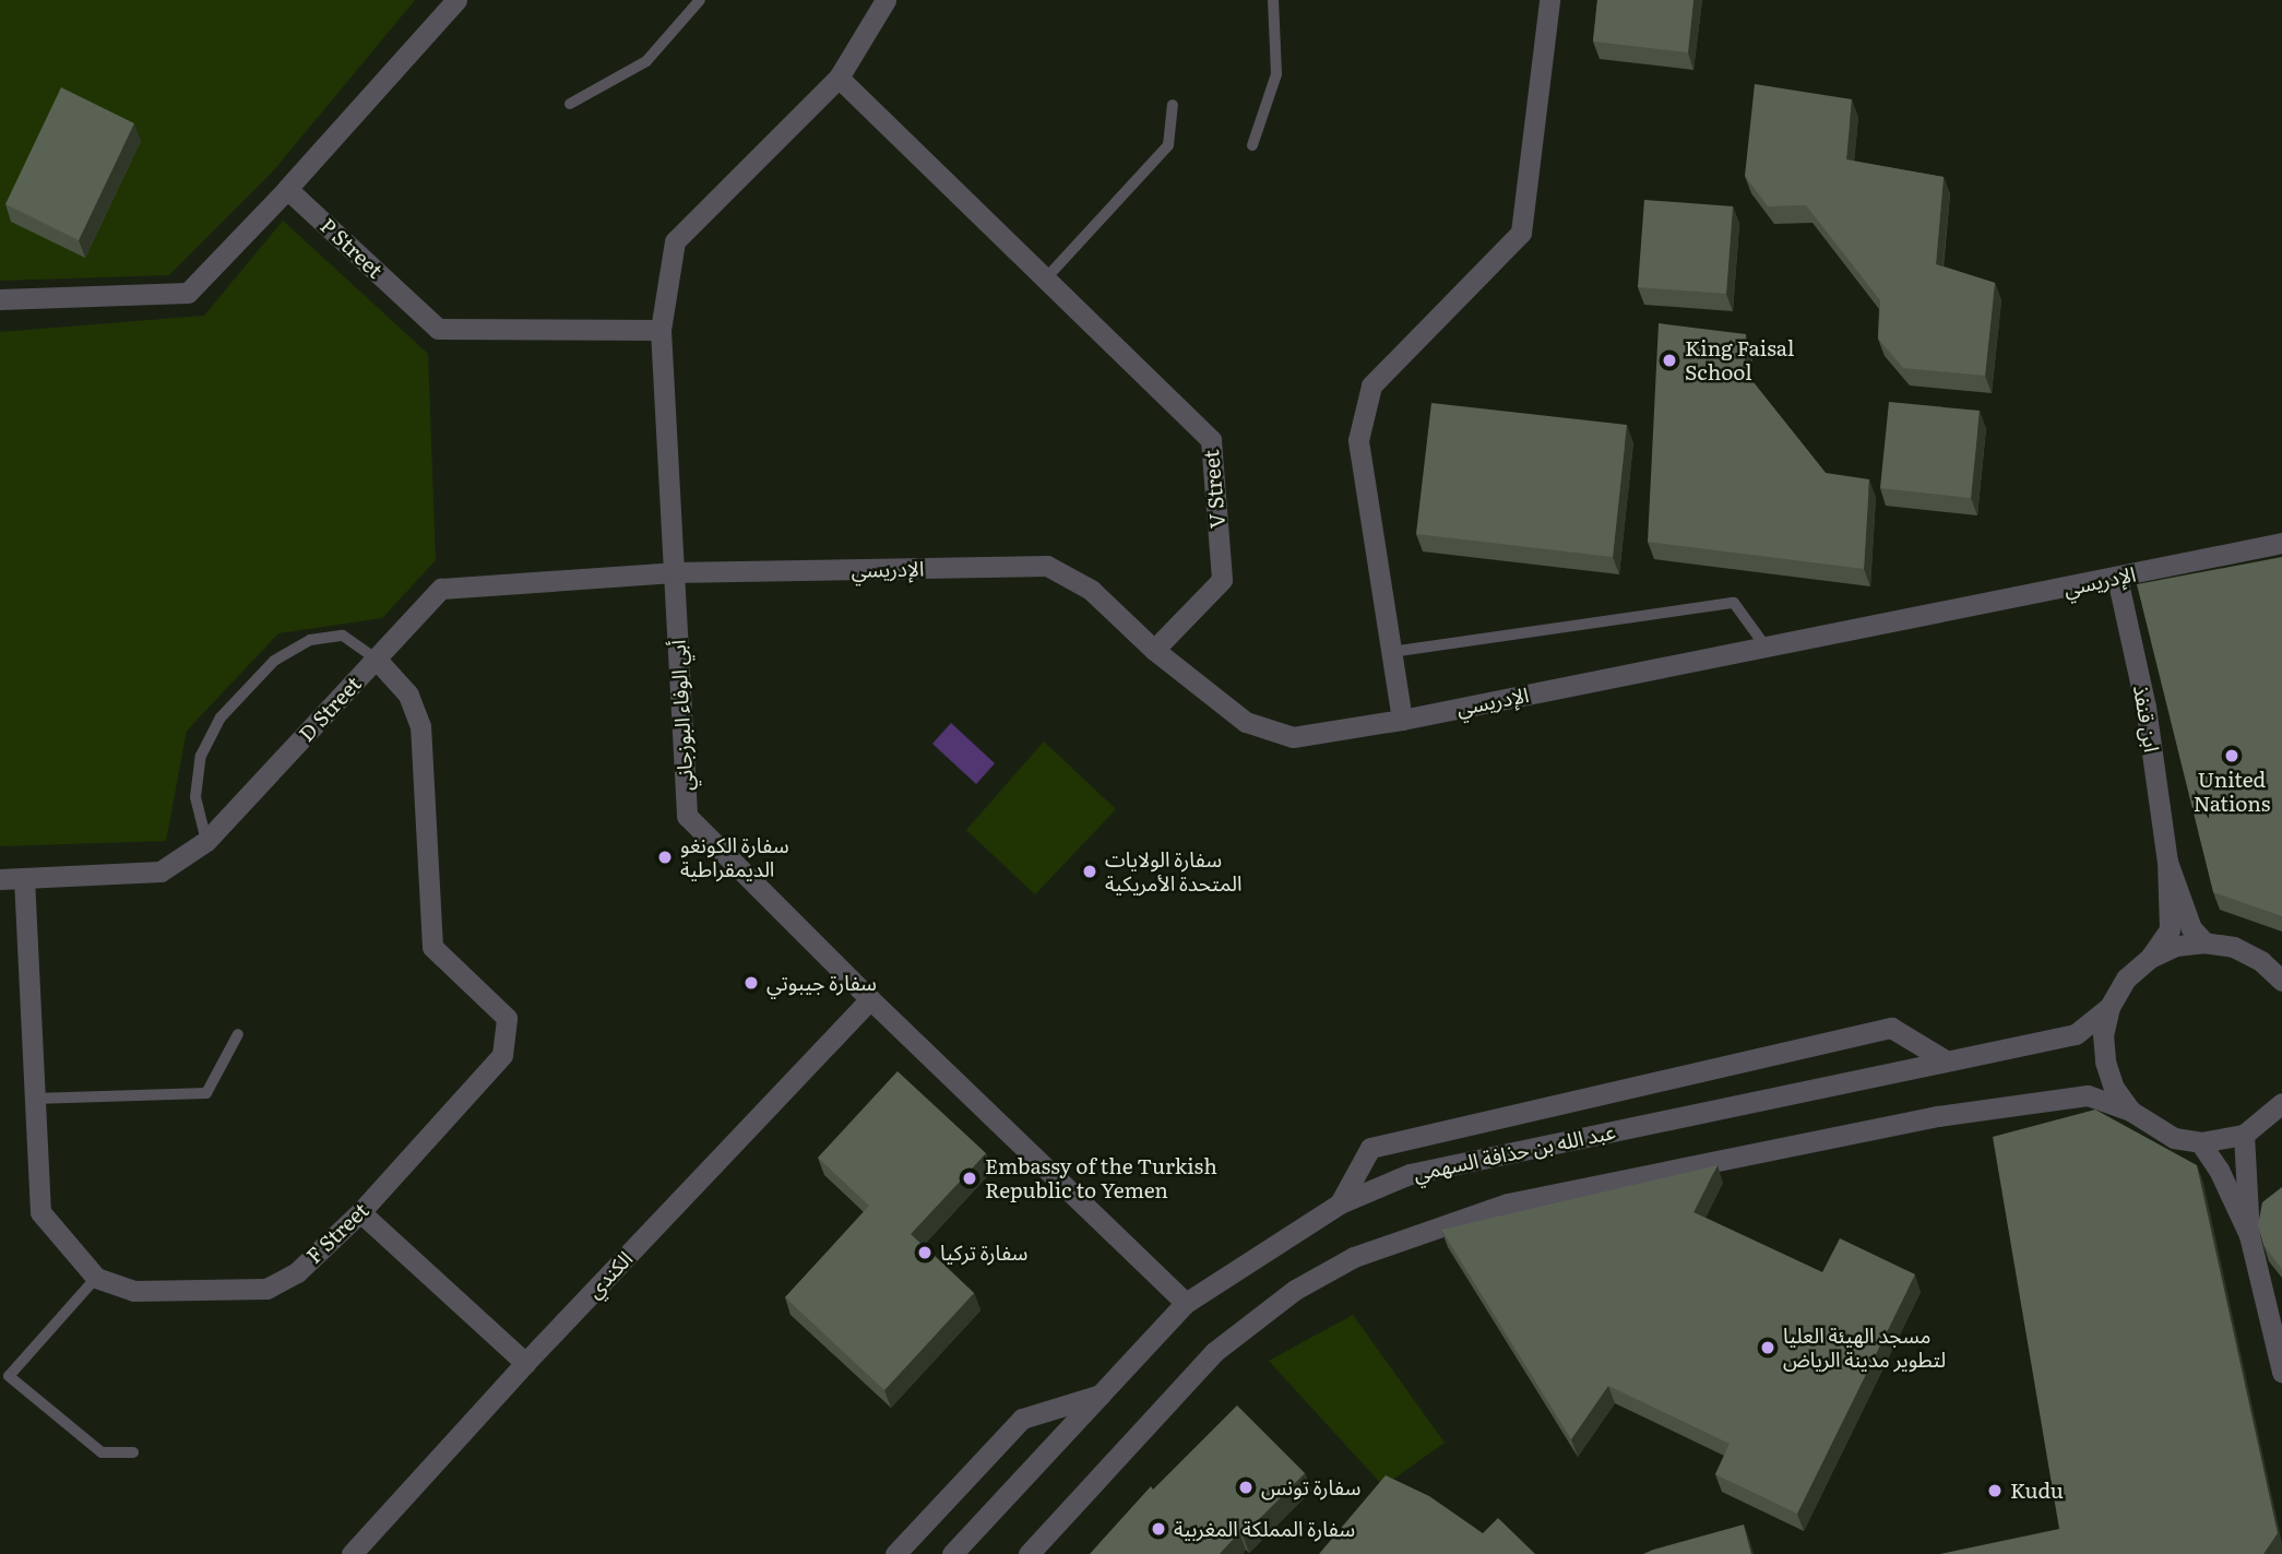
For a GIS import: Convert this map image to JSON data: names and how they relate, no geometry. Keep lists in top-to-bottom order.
{
  "streets": {
    "street": [
      "P Street",
      "V Street",
      "الإدريسي",
      "D Street",
      "أبي الوفاء البوزجاني",
      "ابن قنفذ",
      "عبد الله بن حذافة السهمي",
      "F Street",
      "الكندي"
    ]
  },
  "crossings": [
    ["P Street", "أبي الوفاء البوزجاني"],
    ["V Street", "الإدريسي"],
    ["V Street", "أبي الوفاء البوزجاني"],
    ["الإدريسي", "D Street"],
    ["الإدريسي", "أبي الوفاء البوزجاني"],
    ["الإدريسي", "ابن قنفذ"],
    ["D Street", "أبي الوفاء البوزجاني"],
    ["D Street", "F Street"],
    ["أبي الوفاء البوزجاني", "عبد الله بن حذافة السهمي"],
    ["أبي الوفاء البوزجاني", "الكندي"]
  ],
  "places": [
    "King Faisal School",
    "United Nations",
    "سفارة الكونغو الديمقراطية",
    "سفارة الولايات المتحدة الأمريكية",
    "سفارة جيبوتي",
    "Embassy of the Turkish Republic to Yemen",
    "سفارة تركيا",
    "مسجد الهيئة العليا لتطوير مدينة الرياض",
    "سفارة تونس",
    "Kudu",
    "سفارة المملكة المغربية"
  ]
}
